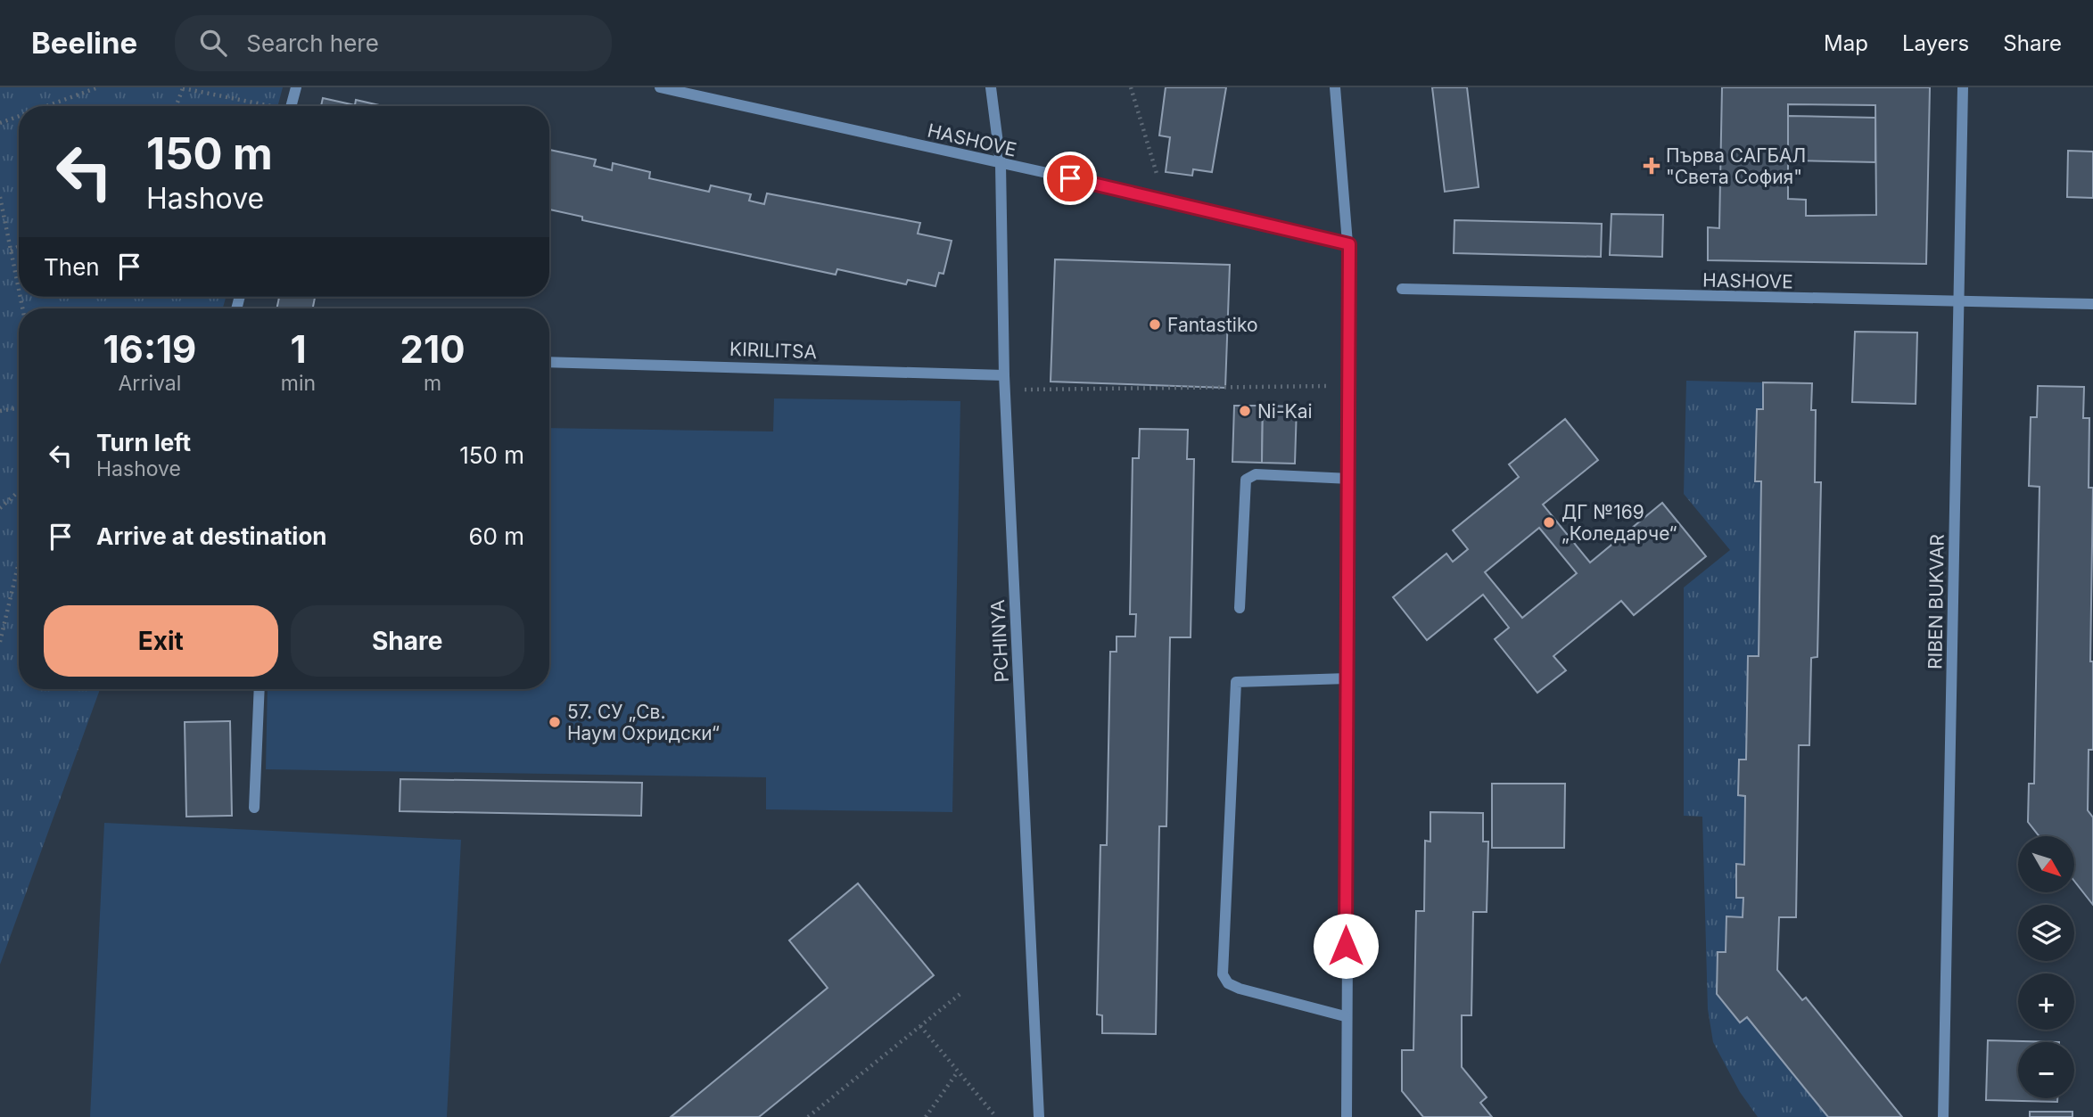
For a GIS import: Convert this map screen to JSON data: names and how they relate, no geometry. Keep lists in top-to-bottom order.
{
  "streets": {
    "street": [
      "HASHOVE",
      "KIRILITSA",
      "RIBEN BUKVAR",
      "PCHINYA"
    ]
  },
  "crossings": [
    ["HASHOVE", "RIBEN BUKVAR"],
    ["HASHOVE", "PCHINYA"],
    ["KIRILITSA", "PCHINYA"]
  ],
  "places": {
    "health": ["Първа САГБАЛ \"Света София\""],
    "other": [
      "Fantastiko",
      "Ni-Kai",
      "ДГ №169 „Коледарче“",
      "57. СУ „Св. Наум Охридски“"
    ]
  },
  "north": "bottom right",
  "page": {
    "header": "Beeline",
    "search": "Search here",
    "nav": ["Map", "Layers", "Share"],
    "turn": ["150 m", "Hashove"],
    "then": "Then",
    "eta": [
      "16:19",
      "Arrival",
      "1",
      "min",
      "210",
      "m"
    ],
    "list": [
      {
        "name": "Turn left",
        "note": "Hashove",
        "value": "150 m"
      },
      {
        "name": "Arrive at destination",
        "value": "60 m"
      }
    ],
    "buttons": ["Exit", "Share"],
    "map_buttons": ["+", "−"]
  }
}
